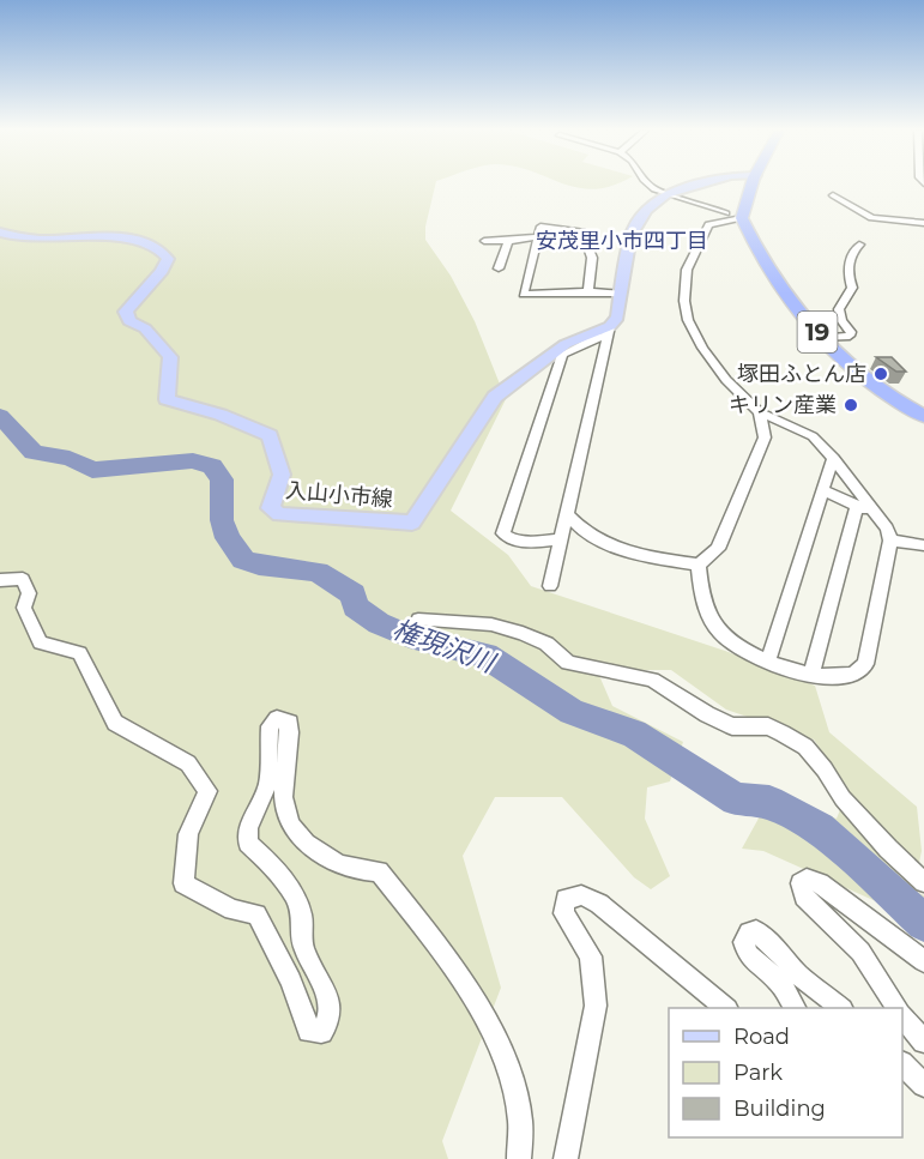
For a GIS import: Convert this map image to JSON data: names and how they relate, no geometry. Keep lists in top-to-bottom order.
{
  "streets": {
    "highway": ["19"],
    "main road": ["入山小市線"]
  },
  "districts": ["安茂里小市四丁目"],
  "water": ["権現沢川"],
  "places": ["塚田ふとん店", "キリン産業"],
  "legend": ["Road", "Park", "Building"]
}
